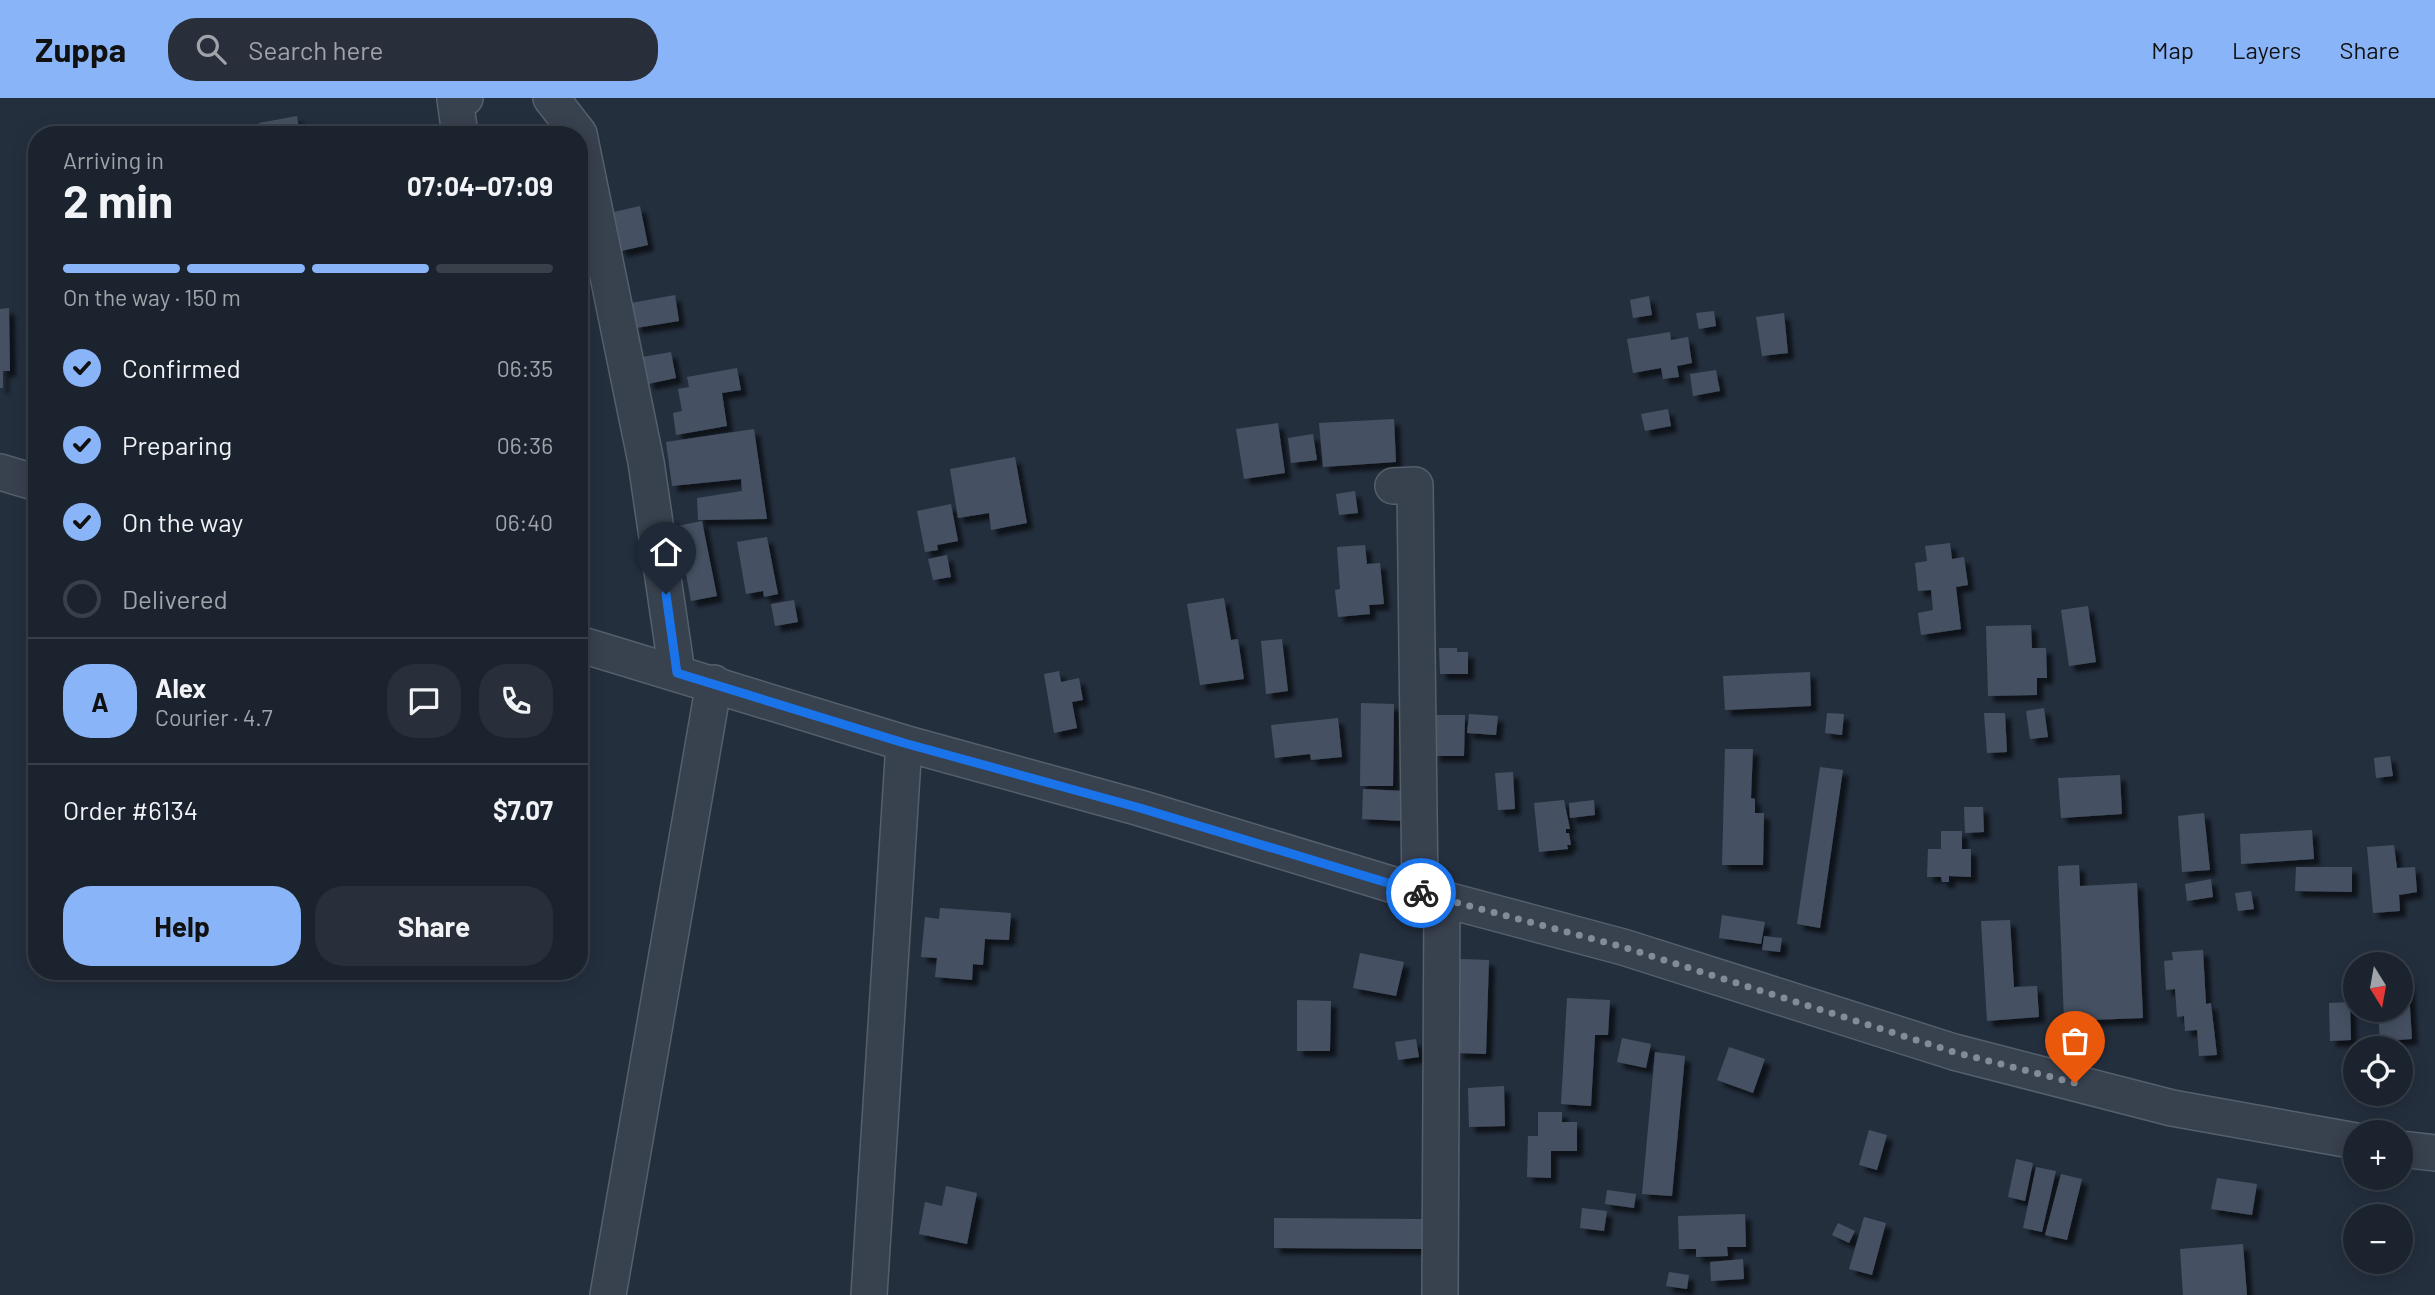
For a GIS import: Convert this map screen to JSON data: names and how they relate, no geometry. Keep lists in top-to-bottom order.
{
  "north": "bottom",
  "page": {
    "header": "Zuppa",
    "search": "Search here",
    "nav": ["Map", "Layers", "Share"],
    "heading": ["2 min", "Arriving in", "07:04–07:09"],
    "panel": [
      "Alex",
      "Courier · 4.7",
      "Order #6134",
      "$7.07"
    ],
    "bar": "On the way · 150 m",
    "list": [
      ["Confirmed", "06:35"],
      ["Preparing", "06:36"],
      ["On the way", "06:40"],
      "Delivered"
    ],
    "round": "A",
    "buttons": ["Help", "Share"],
    "map_buttons": ["+", "−"]
  }
}
